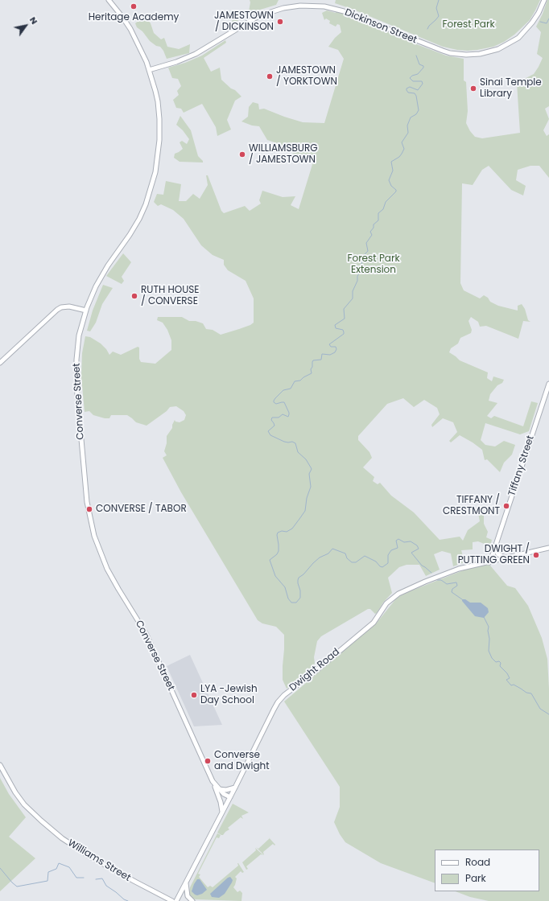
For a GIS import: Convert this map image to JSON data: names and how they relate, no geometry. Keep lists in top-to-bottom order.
{
  "streets": {
    "main road": [
      "Dickinson Street",
      "Converse Street",
      "Tiffany Street",
      "Dwight Road",
      "Williams Street"
    ]
  },
  "crossings": [
    ["Dickinson Street", "Converse Street"],
    ["Converse Street", "Dwight Road"],
    ["Tiffany Street", "Dwight Road"]
  ],
  "parks": ["Forest Park", "Forest Park Extension"],
  "places": [
    "Heritage Academy",
    "JAMESTOWN / DICKINSON",
    "JAMESTOWN / YORKTOWN",
    "Sinai Temple Library",
    "WILLIAMSBURG / JAMESTOWN",
    "RUTH HOUSE / CONVERSE",
    "TIFFANY / CRESTMONT",
    "CONVERSE / TABOR",
    "DWIGHT / PUTTING GREEN",
    "LYA -Jewish Day School",
    "Converse and Dwight"
  ],
  "legend": ["Road", "Park"],
  "north": "top right"
}
